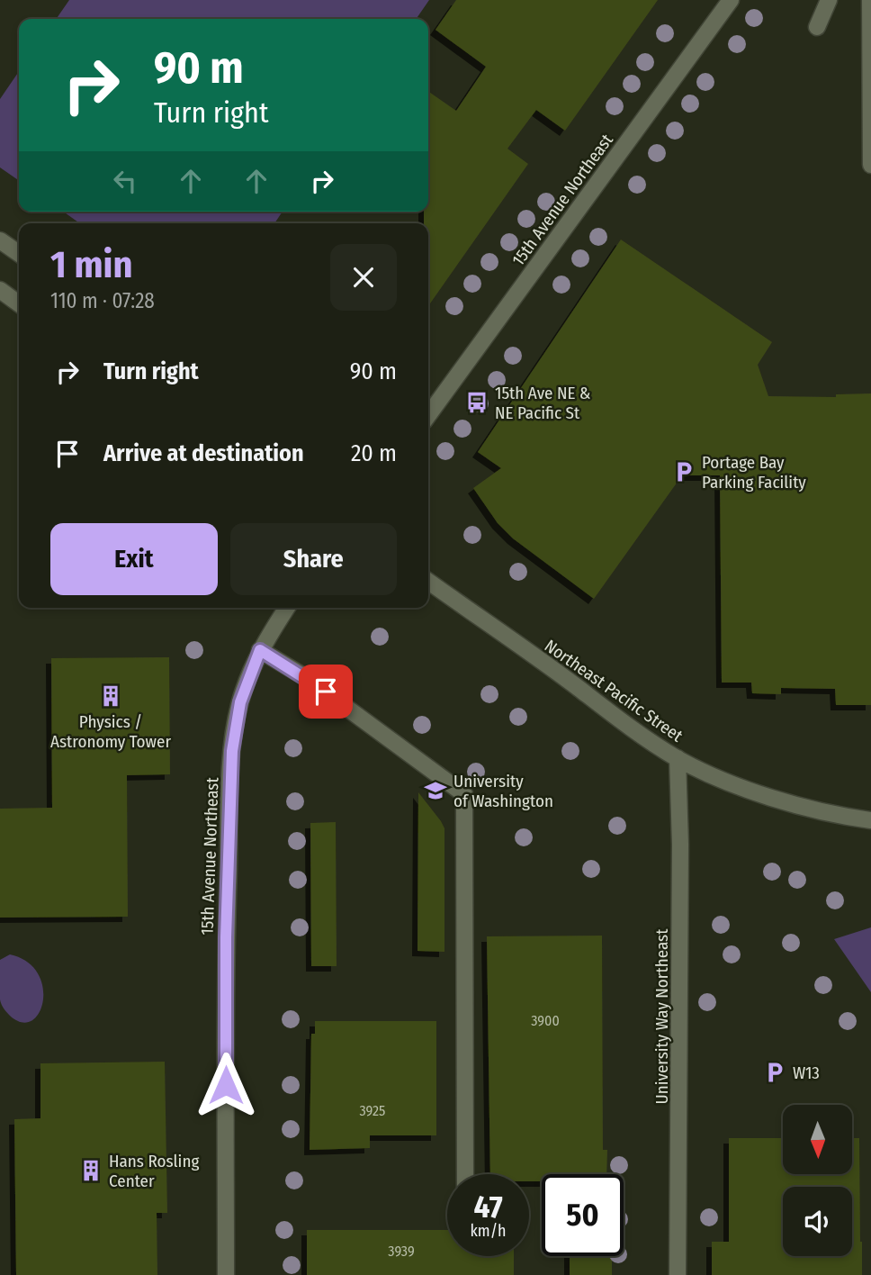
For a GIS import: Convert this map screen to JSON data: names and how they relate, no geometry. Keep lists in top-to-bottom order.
{
  "streets": {
    "main road": ["15th Avenue Northeast", "Northeast Pacific Street", "University Way Northeast"]
  },
  "crossings": [
    ["Northeast Pacific Street", "University Way Northeast"]
  ],
  "places": {
    "bus stop": ["15th Ave NE & NE Pacific St"],
    "parking": ["Portage Bay Parking Facility", "W13"],
    "building": ["Physics / Astronomy Tower", "Hans Rosling Center"],
    "school or university": ["University of Washington"]
  },
  "house_numbers": ["3900", "3925", "3939"],
  "north": "bottom",
  "page": {
    "turn": ["90 m", "Turn right"],
    "heading": ["1 min", "110 m · 07:28"],
    "list": [
      {
        "name": "Turn right",
        "value": "90 m"
      },
      {
        "name": "Arrive at destination",
        "value": "20 m"
      }
    ],
    "buttons": ["Exit", "Share"],
    "speed": "47 km/h",
    "limit": "50"
  }
}
